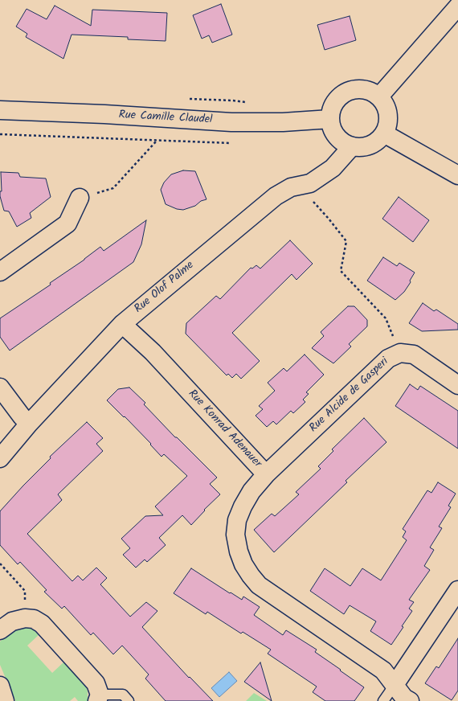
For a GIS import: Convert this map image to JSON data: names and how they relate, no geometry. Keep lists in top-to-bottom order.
{
  "streets": {
    "street": [
      "Rue Camille Claudel",
      "Rue Olof Palme",
      "Rue Alcide de Gasperi",
      "Rue Konrad Adenauer"
    ]
  },
  "crossings": [
    ["Rue Camille Claudel", "Rue Olof Palme"],
    ["Rue Olof Palme", "Rue Konrad Adenauer"],
    ["Rue Alcide de Gasperi", "Rue Konrad Adenauer"]
  ]
}
